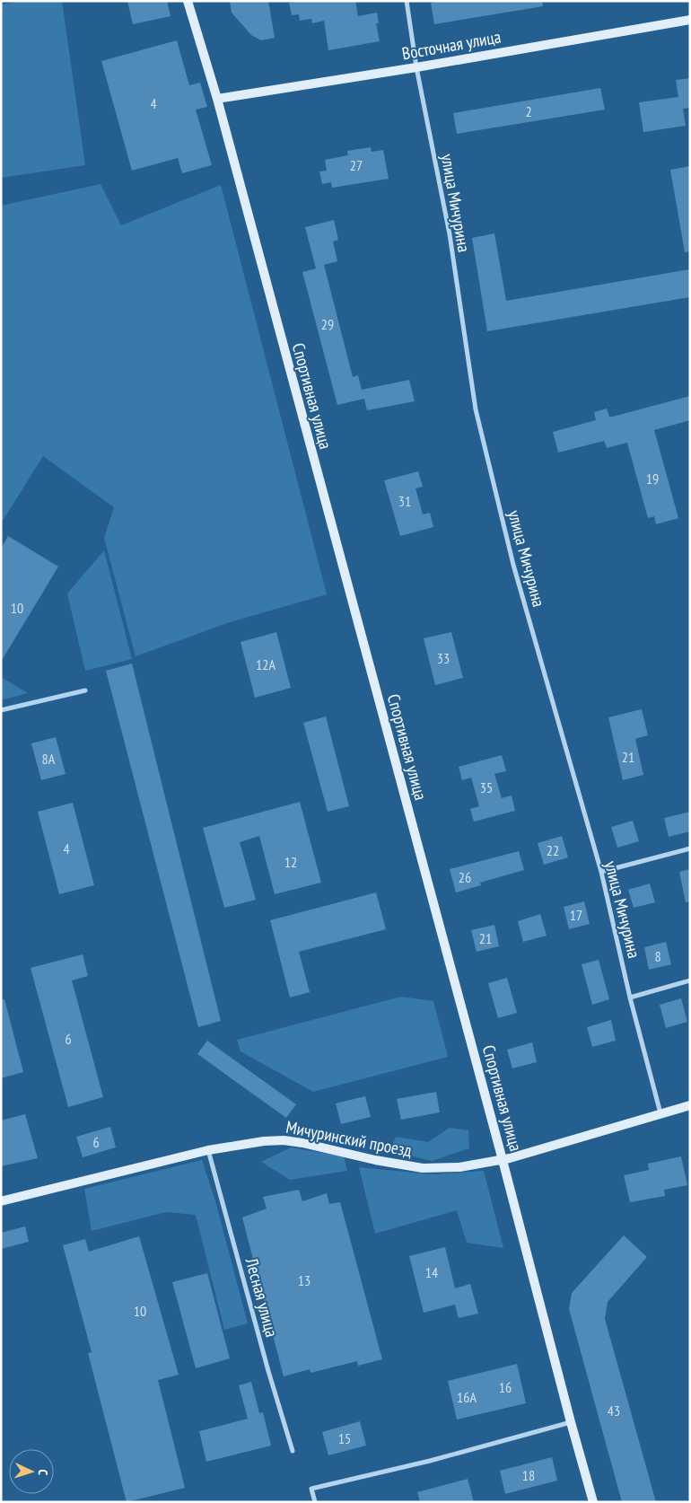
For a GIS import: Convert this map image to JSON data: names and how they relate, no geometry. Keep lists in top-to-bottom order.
{
  "streets": {
    "street": [
      "Восточная улица",
      "улица Мичурина",
      "Спортивная улица",
      "Мичуринский проезд",
      "Лесная улица"
    ]
  },
  "crossings": [
    ["Восточная улица", "улица Мичурина"],
    ["Восточная улица", "Спортивная улица"],
    ["улица Мичурина", "Мичуринский проезд"],
    ["Спортивная улица", "Мичуринский проезд"],
    ["Мичуринский проезд", "Лесная улица"]
  ],
  "house_numbers": [
    "4",
    "2",
    "27",
    "29",
    "19",
    "31",
    "10",
    "33",
    "12А",
    "21",
    "8А",
    "35",
    "4",
    "22",
    "12",
    "26",
    "17",
    "21",
    "8",
    "6",
    "6",
    "14",
    "13",
    "10",
    "16",
    "16А",
    "43",
    "15",
    "18"
  ],
  "north": "right"
}
